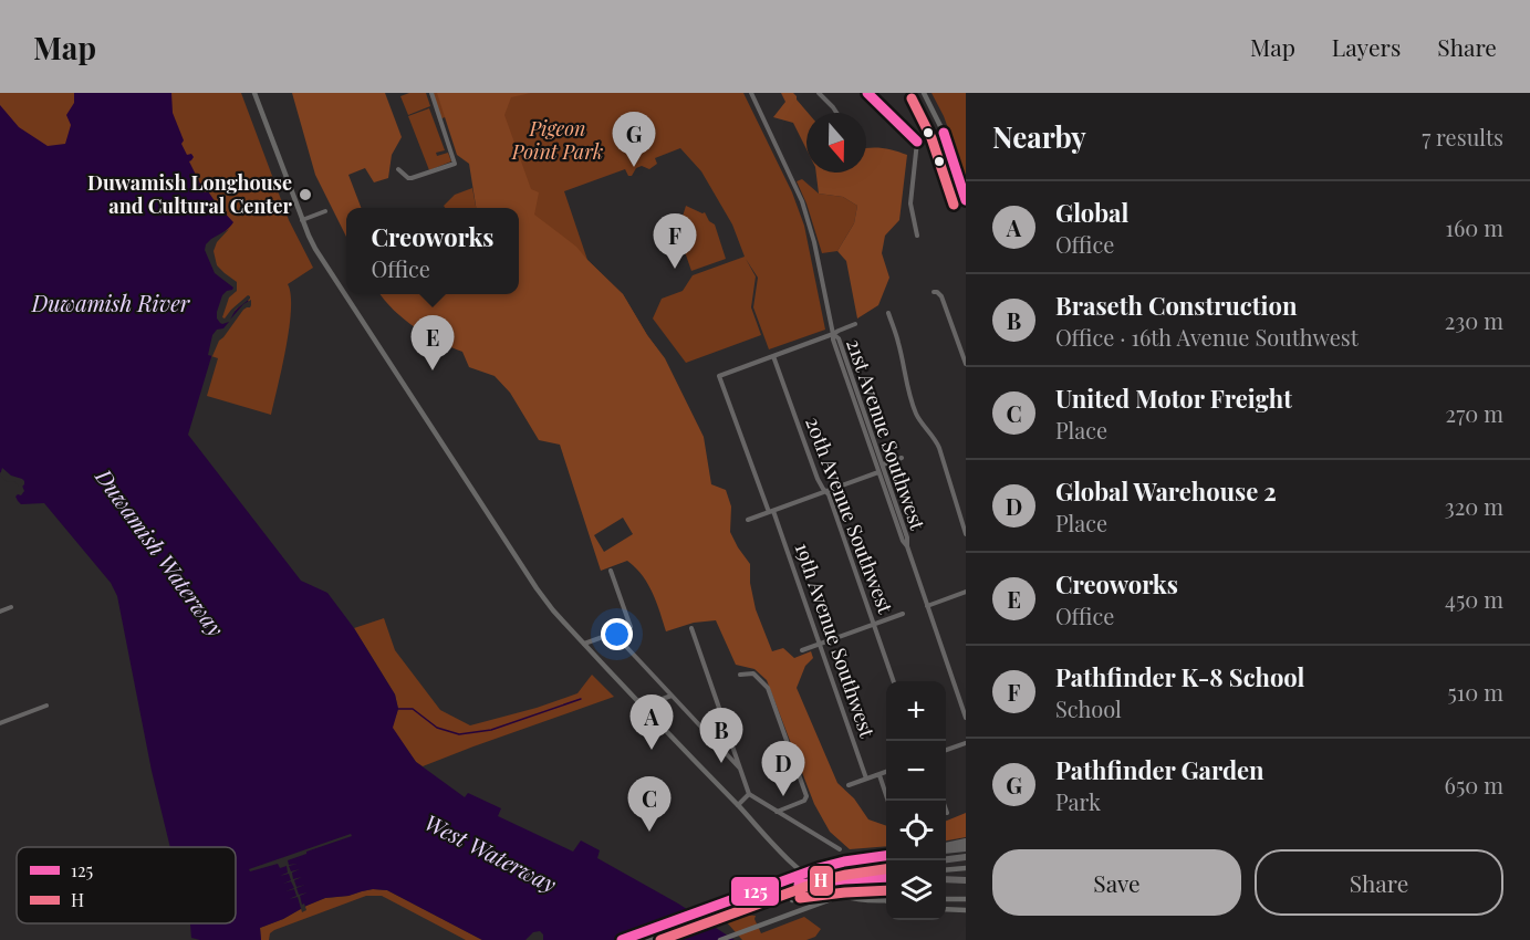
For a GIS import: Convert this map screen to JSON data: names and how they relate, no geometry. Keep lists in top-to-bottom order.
{
  "streets": {
    "street": ["21st Avenue Southwest", "20th Avenue Southwest", "19th Avenue Southwest"]
  },
  "crossings": [
    ["20th Avenue Southwest", "19th Avenue Southwest"]
  ],
  "water": ["Duwamish River", "Duwamish Waterway", "West Waterway"],
  "parks": ["Pigeon Point Park"],
  "places": ["Duwamish Longhouse and Cultural Center"],
  "lines": ["transit line 125", "transit line H"],
  "legend": ["125", "H"],
  "north": "bottom",
  "page": {
    "header": "Map",
    "nav": ["Map", "Layers", "Share"],
    "heading": ["Nearby", "7 results"],
    "pins": [
      "G",
      "F",
      "E",
      "A",
      "B",
      "D",
      "C"
    ],
    "list": [
      {
        "mark": "A",
        "name": "Global",
        "note": "Office",
        "value": "160 m"
      },
      {
        "mark": "B",
        "name": "Braseth Construction",
        "note": "Office · 16th Avenue Southwest",
        "value": "230 m"
      },
      {
        "mark": "C",
        "name": "United Motor Freight",
        "note": "Place",
        "value": "270 m"
      },
      {
        "mark": "D",
        "name": "Global Warehouse 2",
        "note": "Place",
        "value": "320 m"
      },
      {
        "mark": "E",
        "name": "Creoworks",
        "note": "Office",
        "value": "450 m"
      },
      {
        "mark": "F",
        "name": "Pathfinder K-8 School",
        "note": "School",
        "value": "510 m"
      },
      {
        "mark": "G",
        "name": "Pathfinder Garden",
        "note": "Park",
        "value": "650 m"
      }
    ],
    "popup": ["Creoworks", "Office"],
    "map_buttons": ["+", "−"],
    "buttons": ["Save", "Share"]
  }
}
